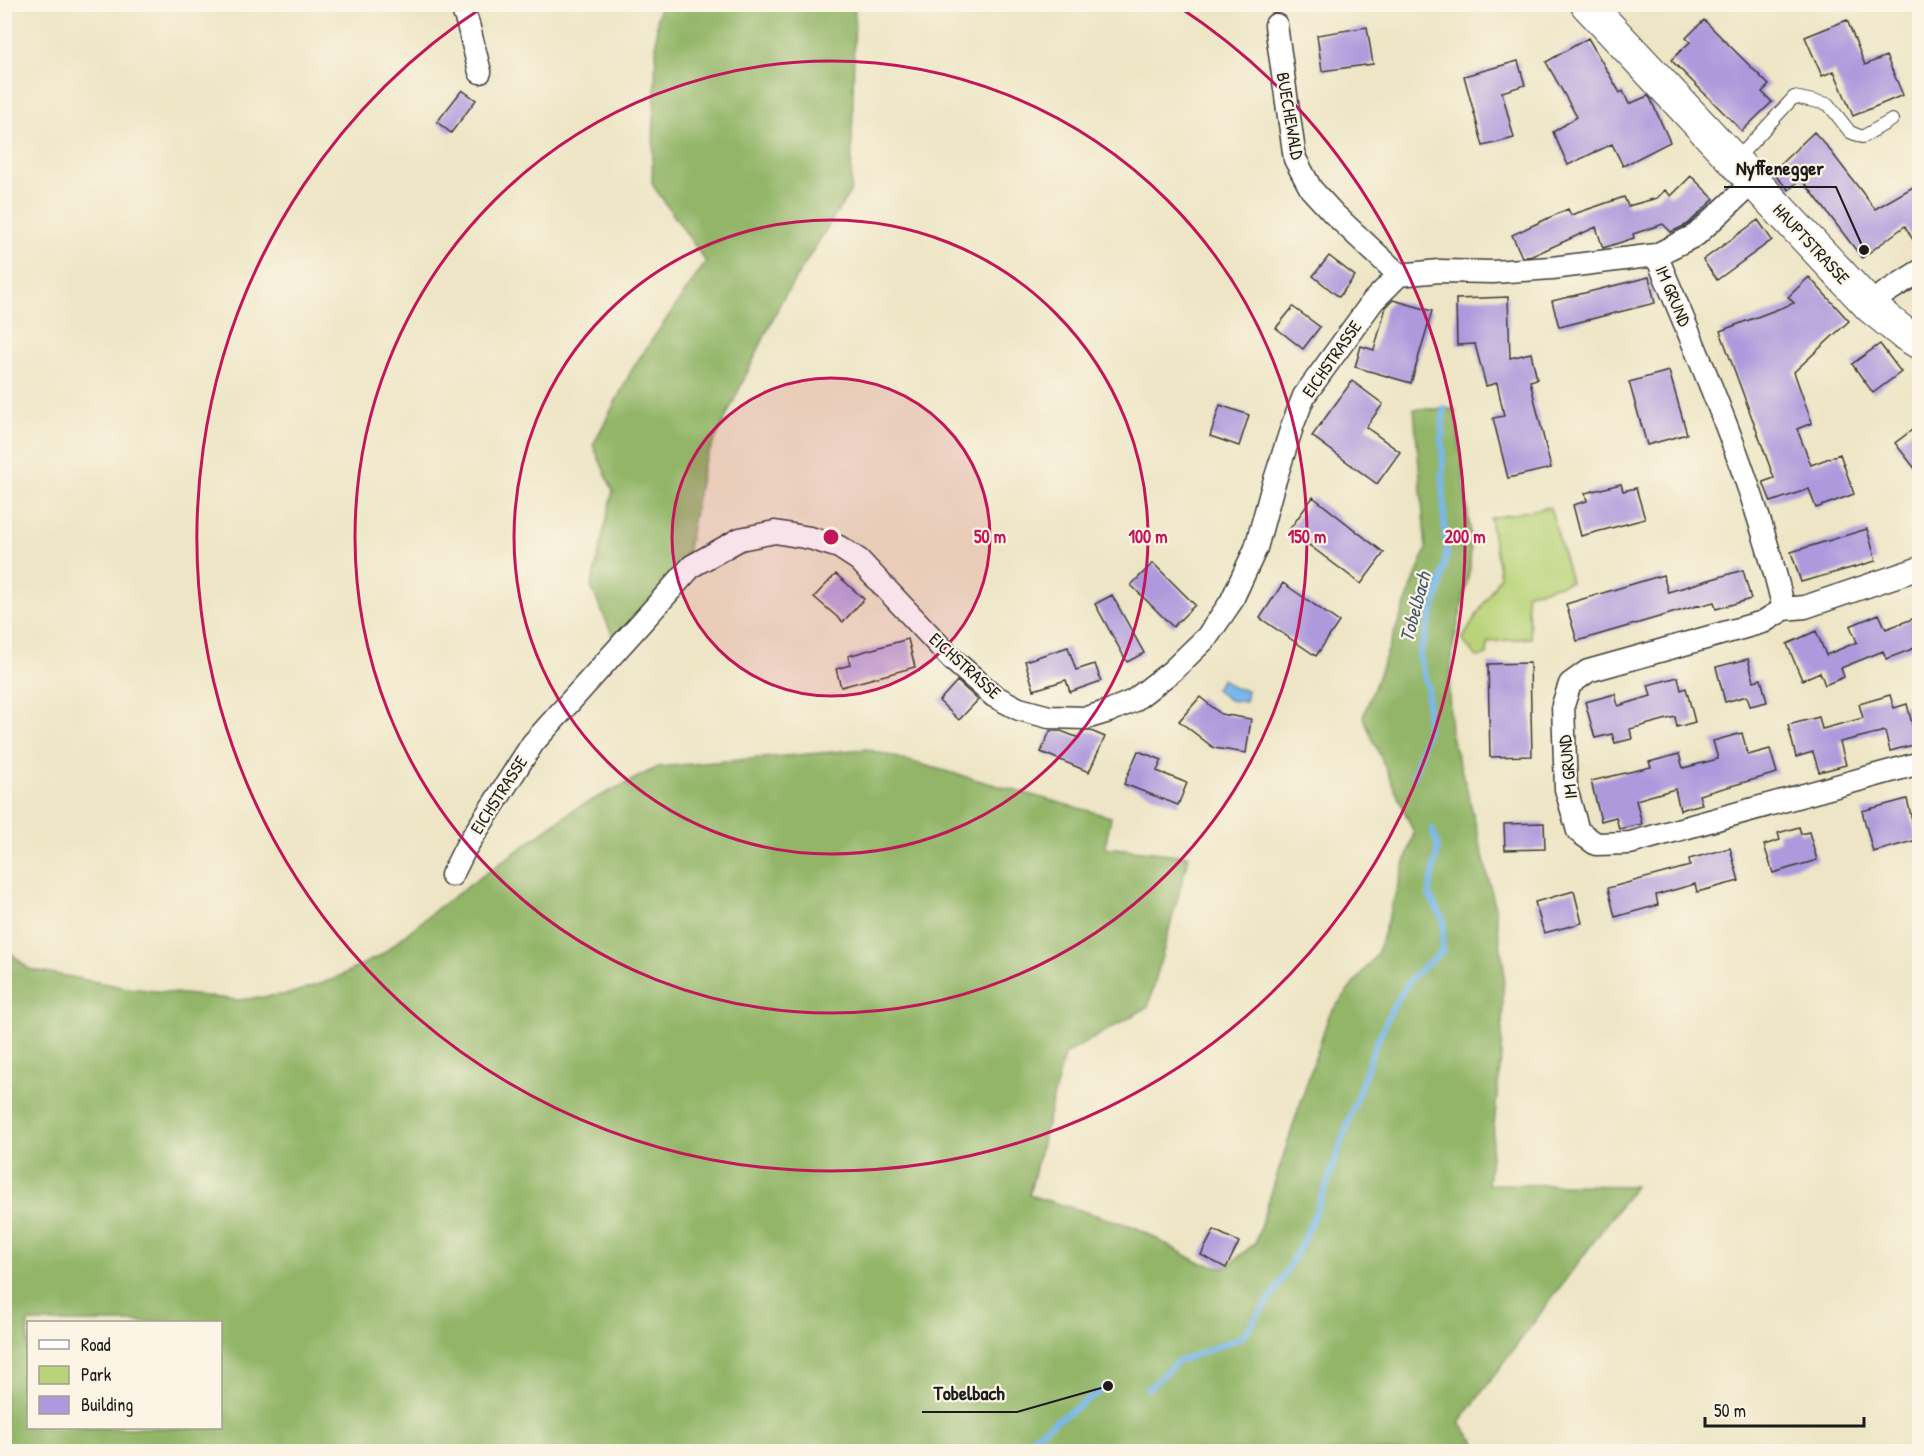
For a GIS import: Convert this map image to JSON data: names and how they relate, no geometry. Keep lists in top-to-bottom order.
{
  "streets": {
    "main road": ["HAUPTSTRASSE"],
    "street": ["BUECHEWALD", "IM GRUND", "EICHSTRASSE"]
  },
  "crossings": [
    ["BUECHEWALD", "EICHSTRASSE"]
  ],
  "water": ["Tobelbach"],
  "places": ["Nyffenegger", "Tobelbach"],
  "legend": ["Road", "Park", "Building"],
  "scale_bar": "50 m",
  "rings": [
    "50 m",
    "100 m",
    "150 m",
    "200 m"
  ]
}
